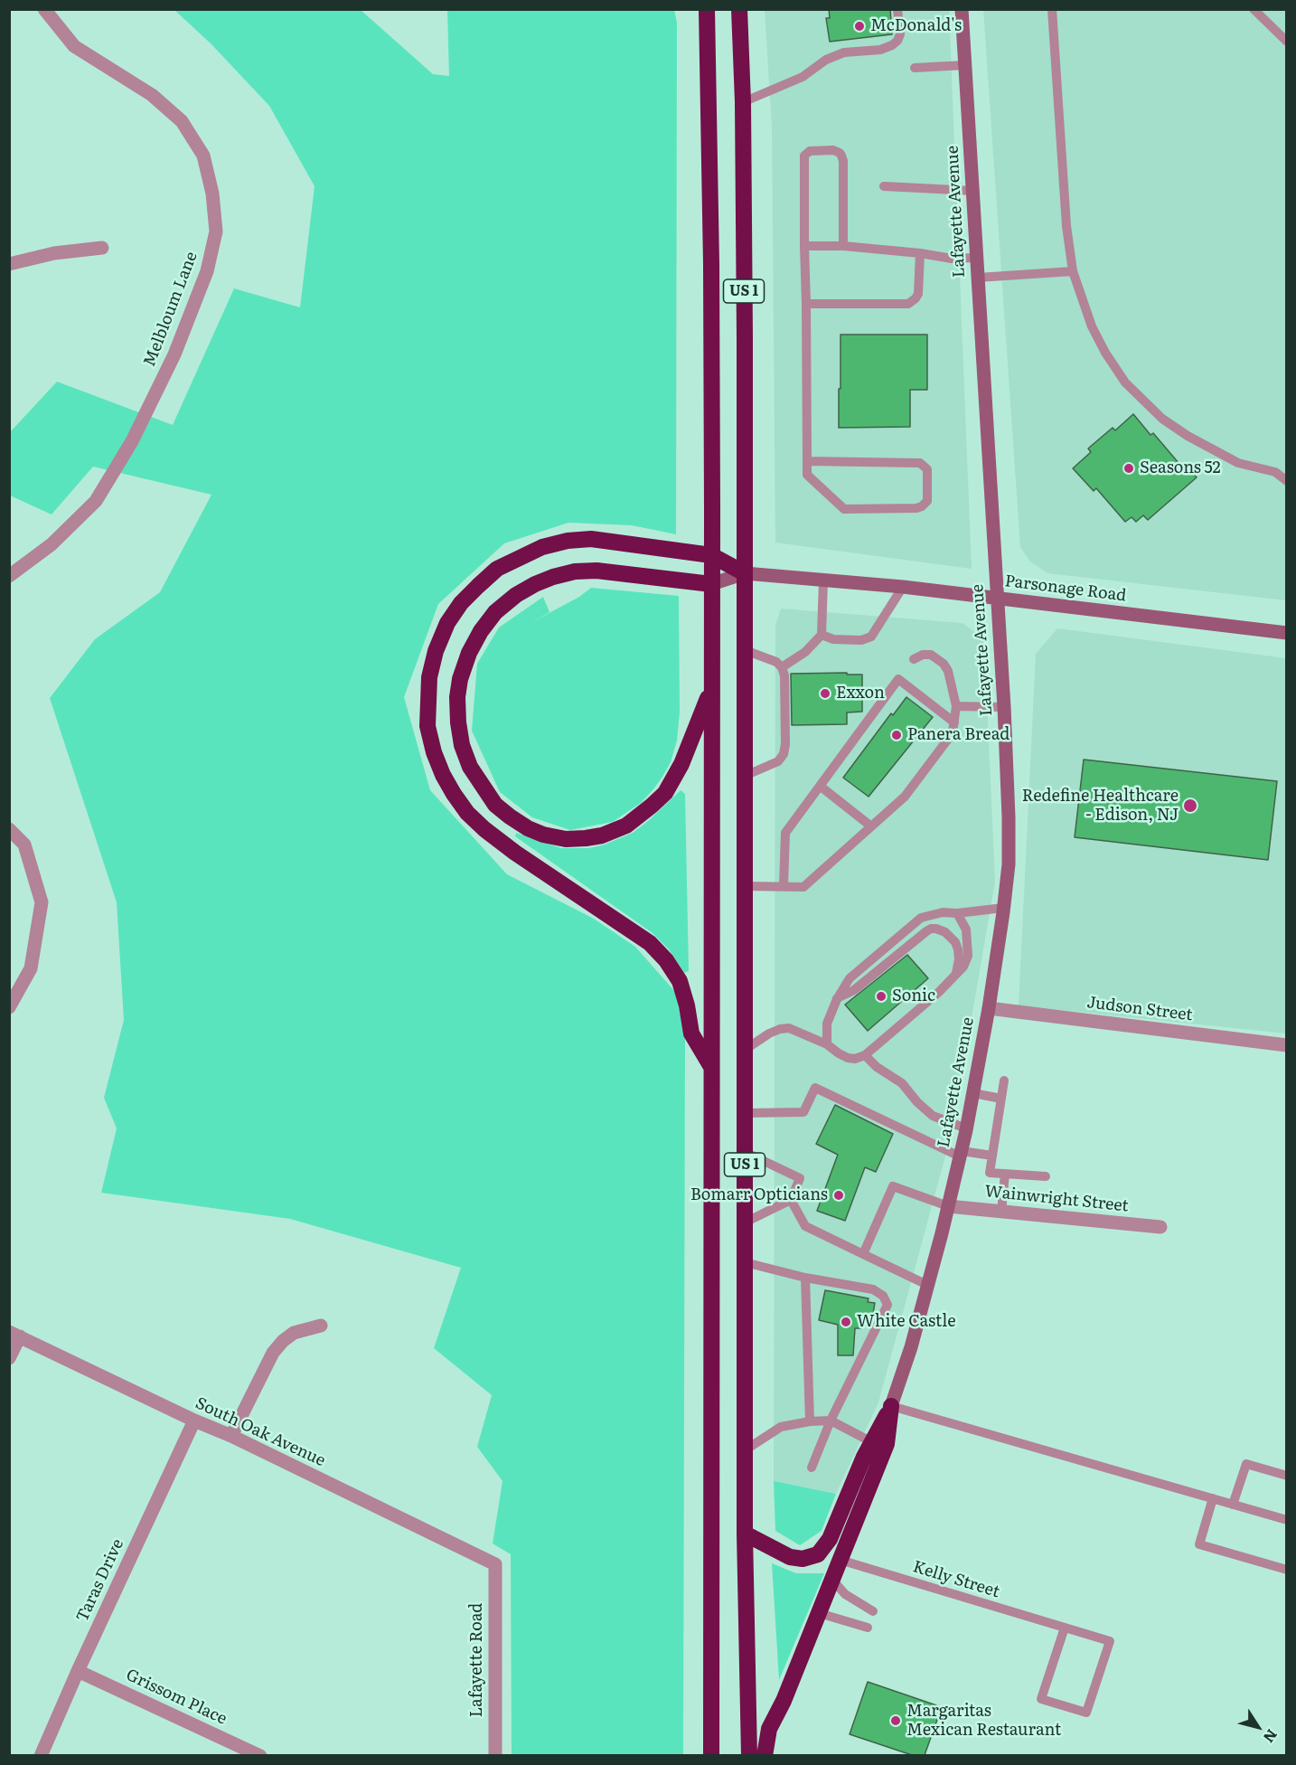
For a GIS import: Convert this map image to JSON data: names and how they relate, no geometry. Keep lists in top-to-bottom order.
{
  "streets": {
    "highway": ["US 1"],
    "street": [
      "Lafayette Avenue",
      "Melbloum Lane",
      "Parsonage Road",
      "Judson Street",
      "Wainwright Street",
      "South Oak Avenue",
      "Taras Drive",
      "Lafayette Road",
      "Grissom Place"
    ],
    "lane": ["Kelly Street"]
  },
  "crossings": [
    ["Lafayette Avenue", "Parsonage Road"],
    ["Lafayette Avenue", "Judson Street"],
    ["Lafayette Avenue", "Wainwright Street"],
    ["US 1", "Parsonage Road"],
    ["South Oak Avenue", "Taras Drive"],
    ["South Oak Avenue", "Lafayette Road"],
    ["Taras Drive", "Grissom Place"]
  ],
  "places": [
    "McDonald's",
    "Seasons 52",
    "Exxon",
    "Panera Bread",
    "Redefine Healthcare - Edison, NJ",
    "Sonic",
    "Bomarr Opticians",
    "White Castle",
    "Margaritas Mexican Restaurant"
  ],
  "north": "bottom right"
}
